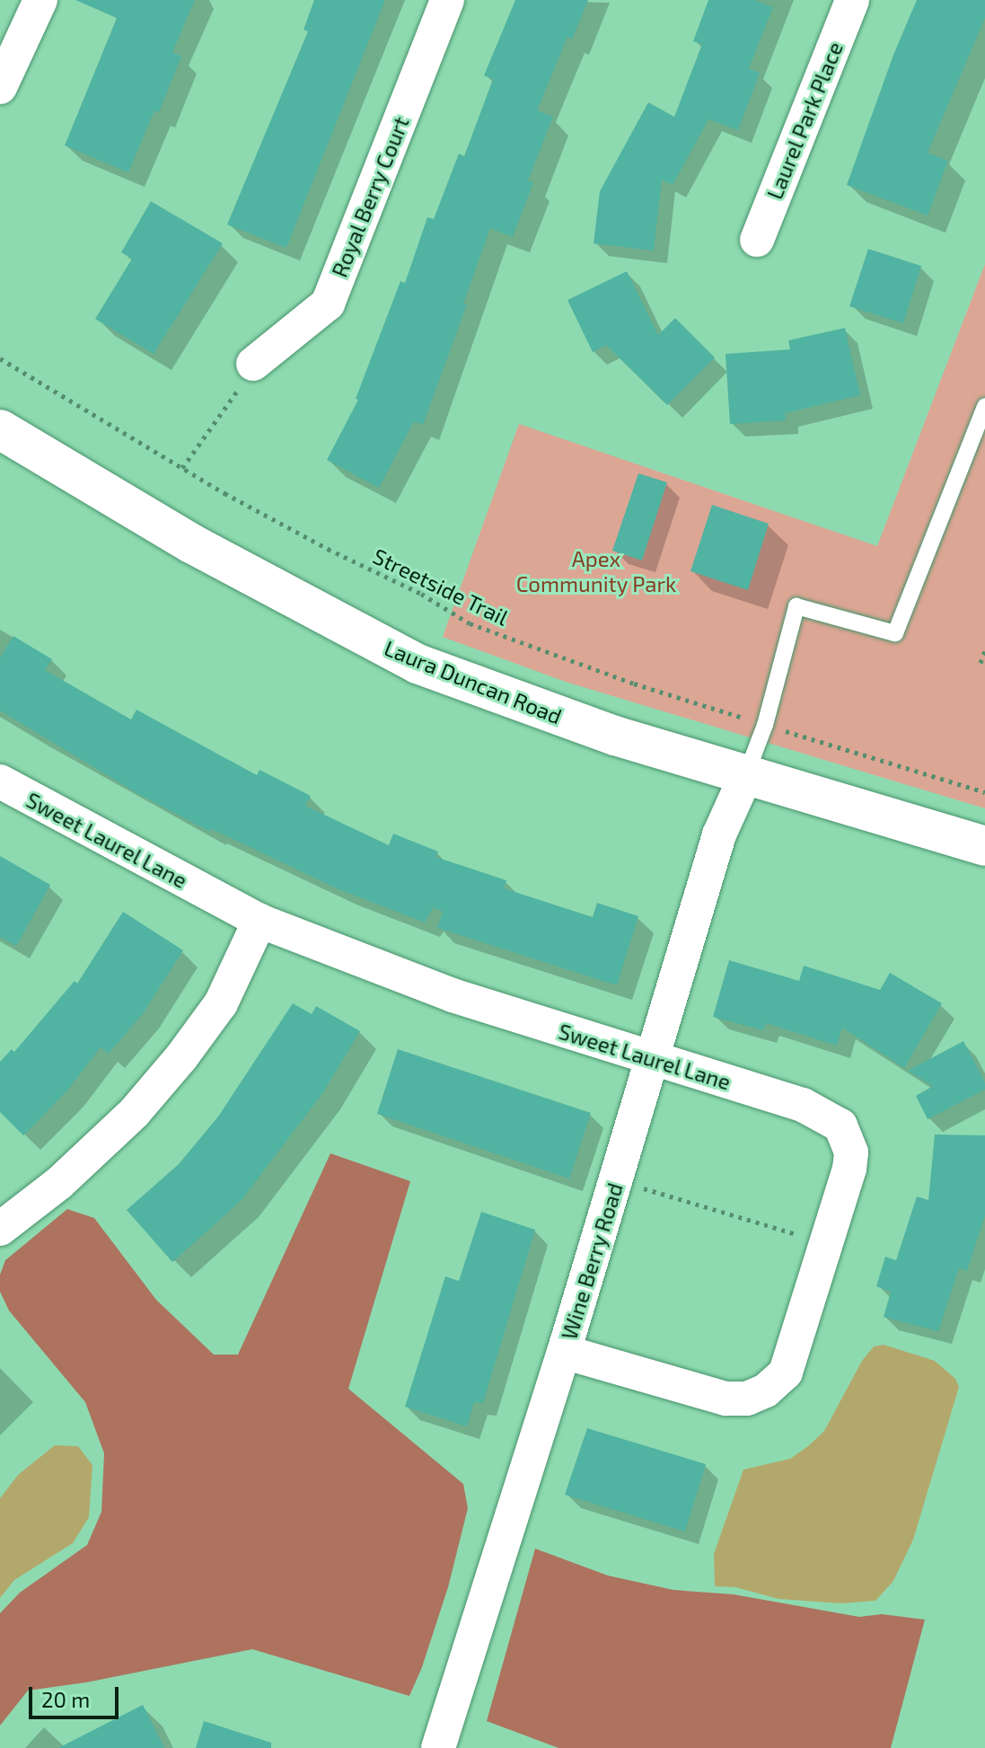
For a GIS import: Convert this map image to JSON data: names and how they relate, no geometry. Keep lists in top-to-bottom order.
{
  "streets": {
    "street": [
      "Laurel Park Place",
      "Royal Berry Court",
      "Laura Duncan Road",
      "Sweet Laurel Lane",
      "Wine Berry Road"
    ],
    "path": ["Streetside Trail"]
  },
  "crossings": [
    ["Laura Duncan Road", "Wine Berry Road"],
    ["Sweet Laurel Lane", "Wine Berry Road"]
  ],
  "parks": ["Apex Community Park"],
  "scale_bar": "20 m"
}
